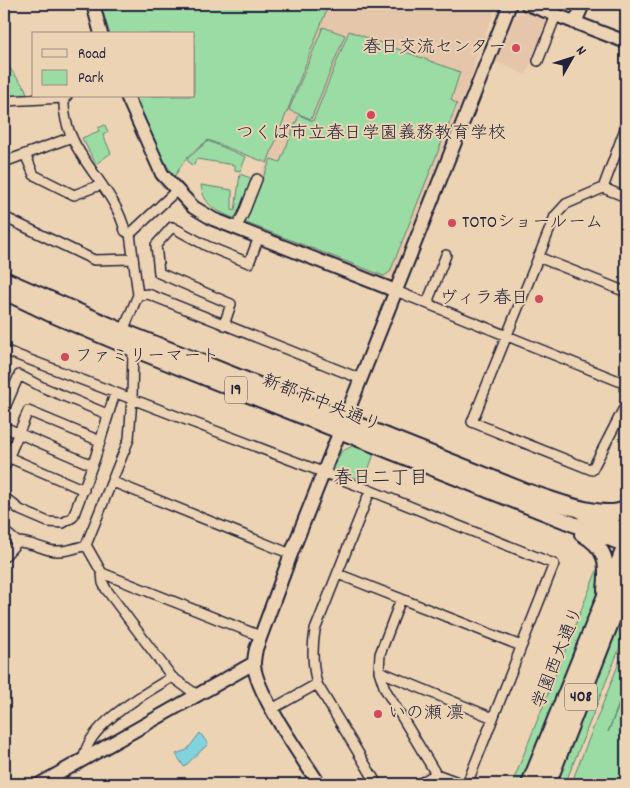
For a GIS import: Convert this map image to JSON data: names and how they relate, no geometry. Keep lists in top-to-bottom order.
{
  "streets": {
    "highway": ["学園西大通り", "408"],
    "main road": ["19", "新都市中央通り"]
  },
  "crossings": [
    ["新都市中央通り", "学園西大通り"]
  ],
  "districts": ["春日二丁目"],
  "places": [
    "春日交流センター",
    "つくば市立春日学園義務教育学校",
    "TOTOショールーム",
    "ヴィラ春日",
    "ファミリーマート",
    "いの瀬 凛"
  ],
  "legend": ["Road", "Park"],
  "north": "top right"
}
